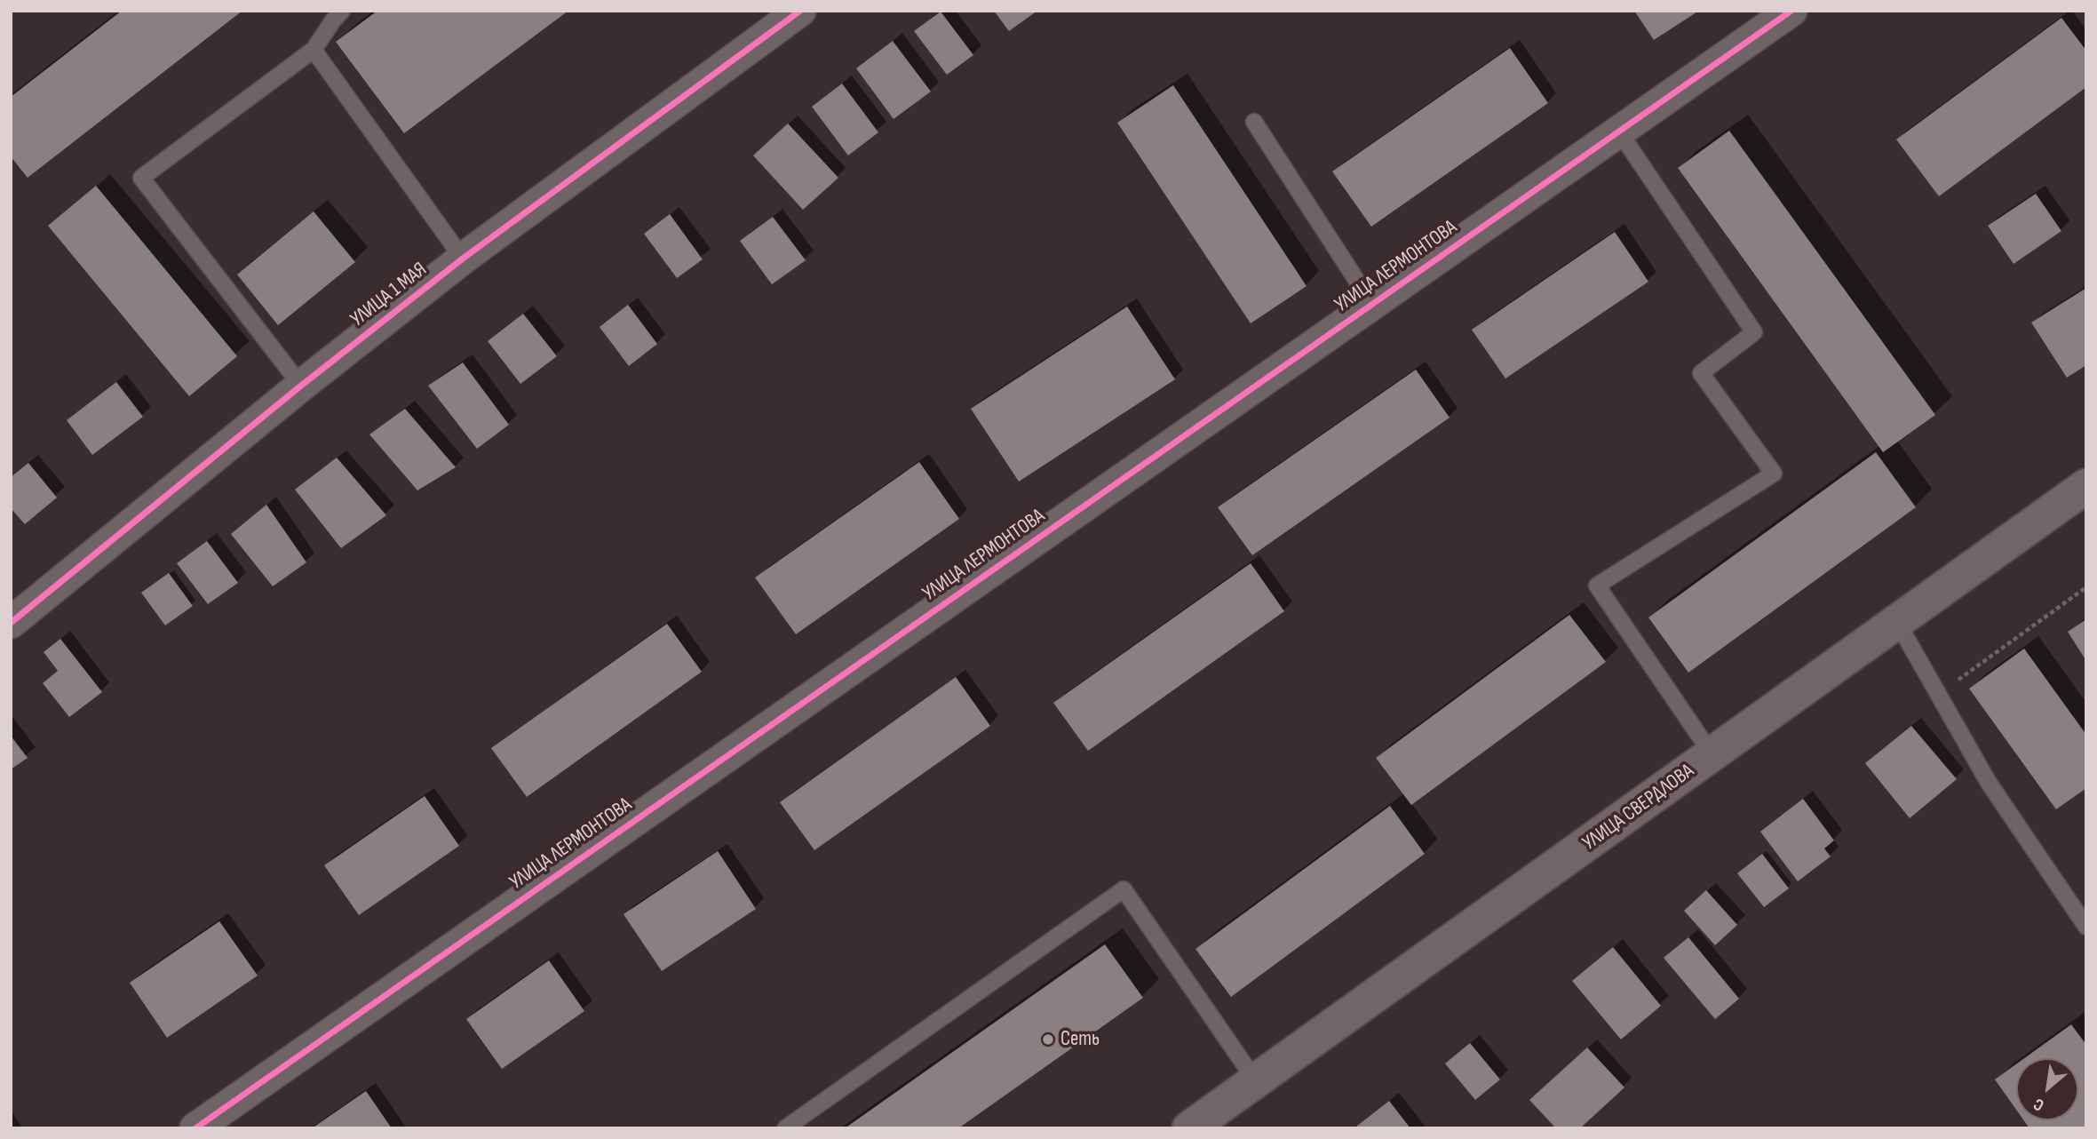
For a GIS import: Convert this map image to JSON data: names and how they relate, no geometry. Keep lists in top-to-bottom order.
{
  "streets": {
    "main road": ["УЛИЦА СВЕРДЛОВА"],
    "street": ["УЛИЦА ЛЕРМОНТОВА", "УЛИЦА 1 МАЯ"]
  },
  "places": ["Сеть"],
  "north": "bottom left"
}
